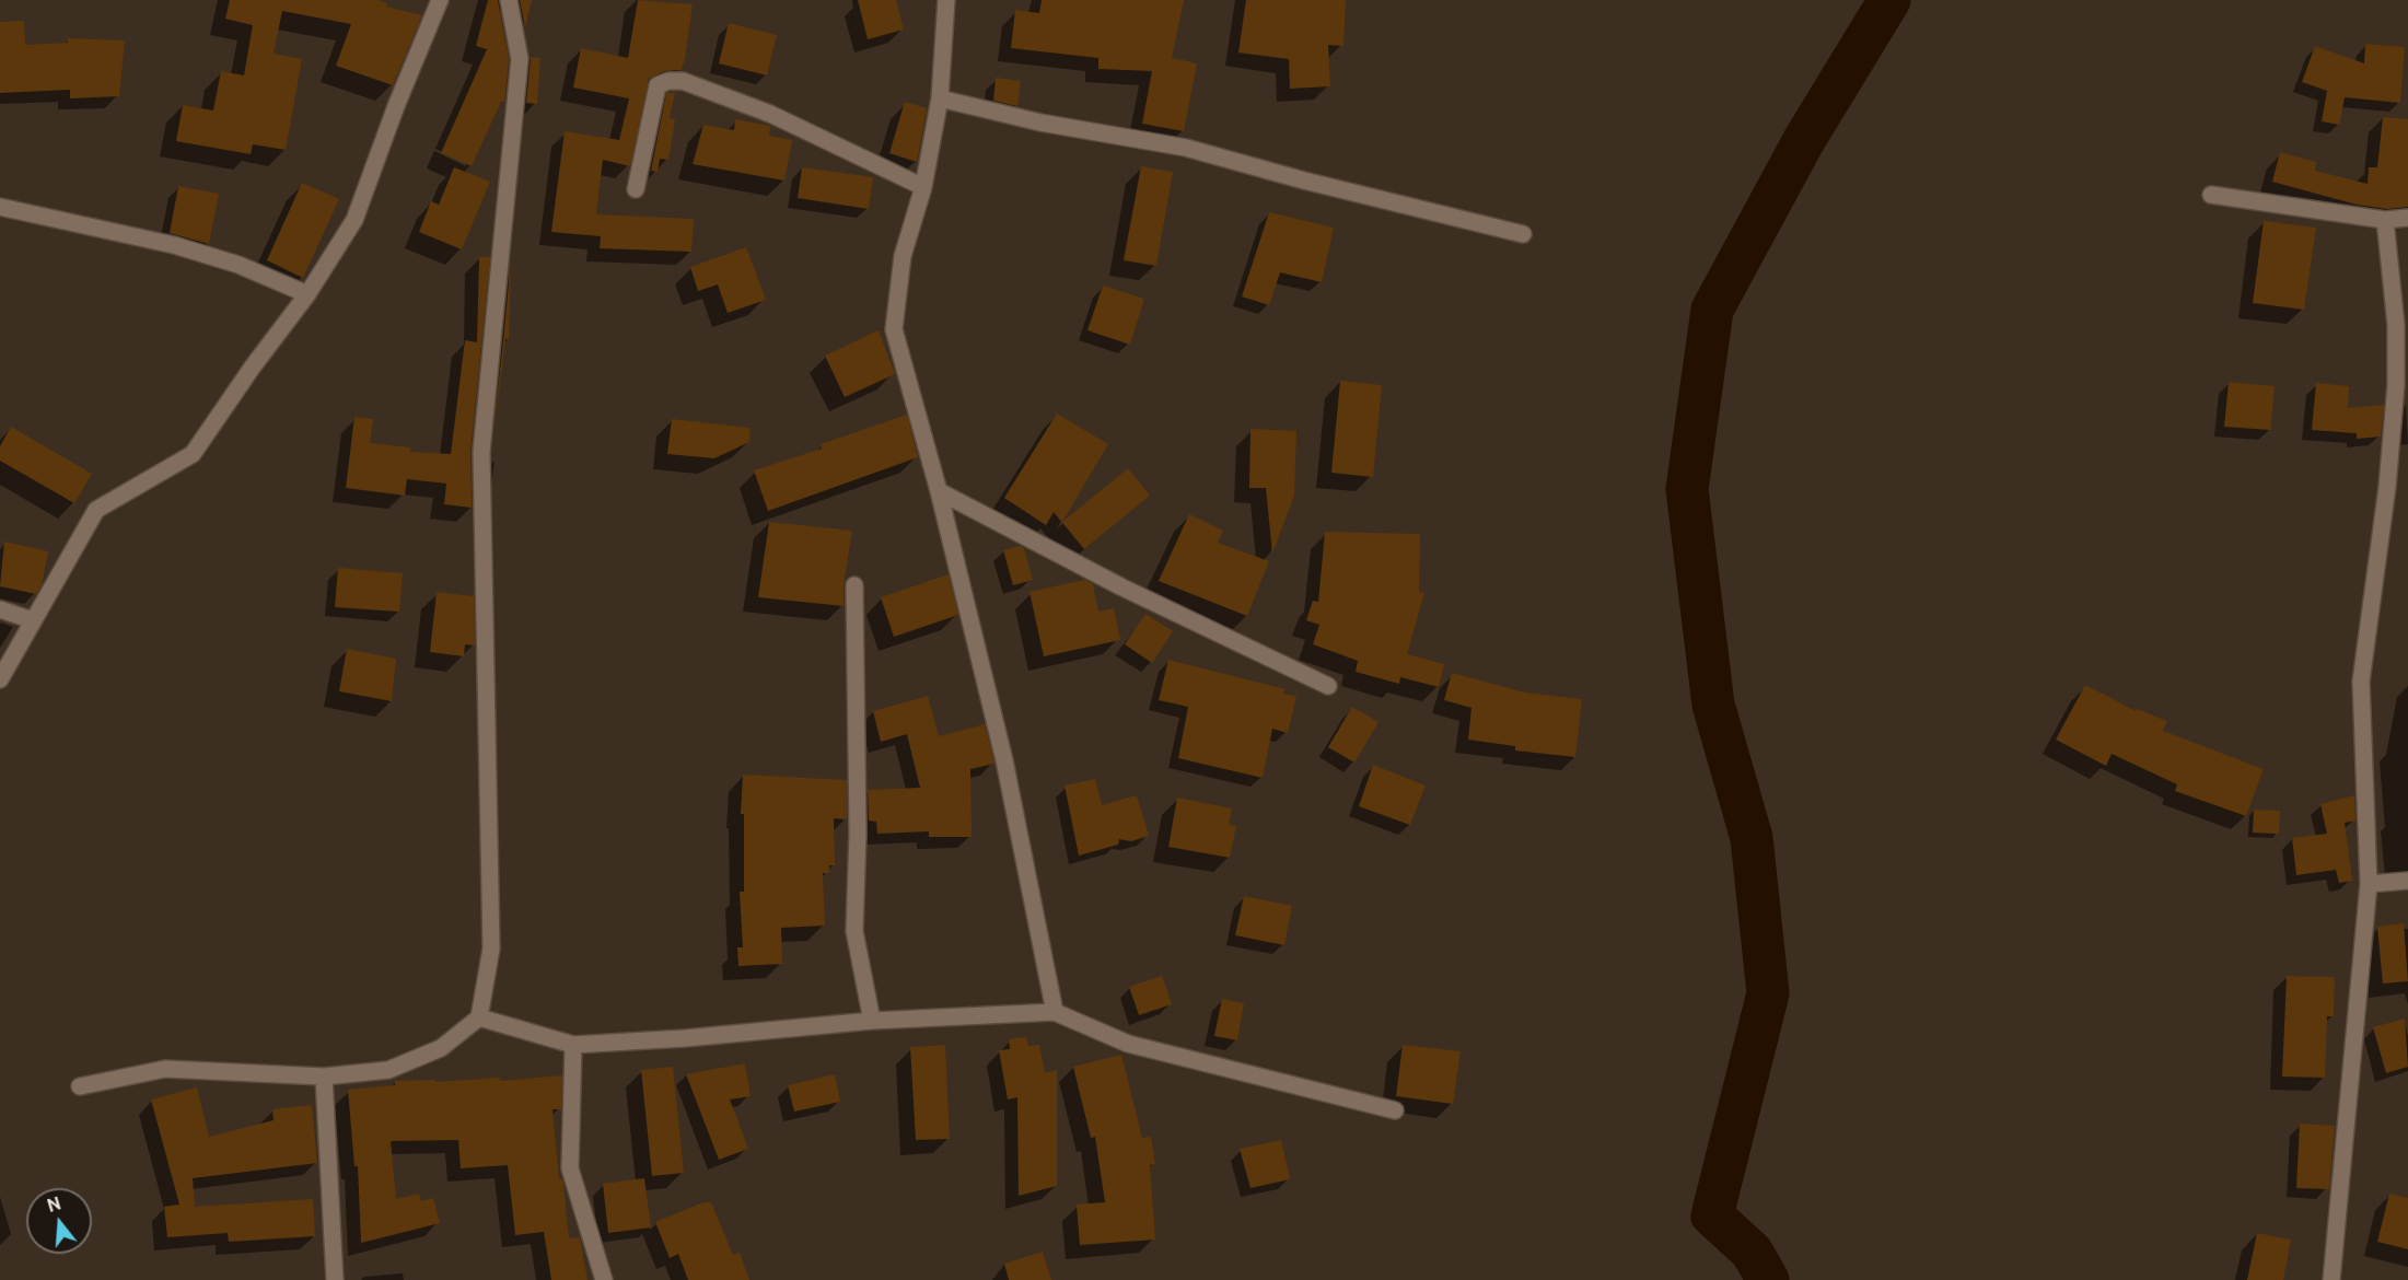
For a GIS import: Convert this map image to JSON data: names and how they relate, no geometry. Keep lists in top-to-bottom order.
{
  "north": "top"
}
